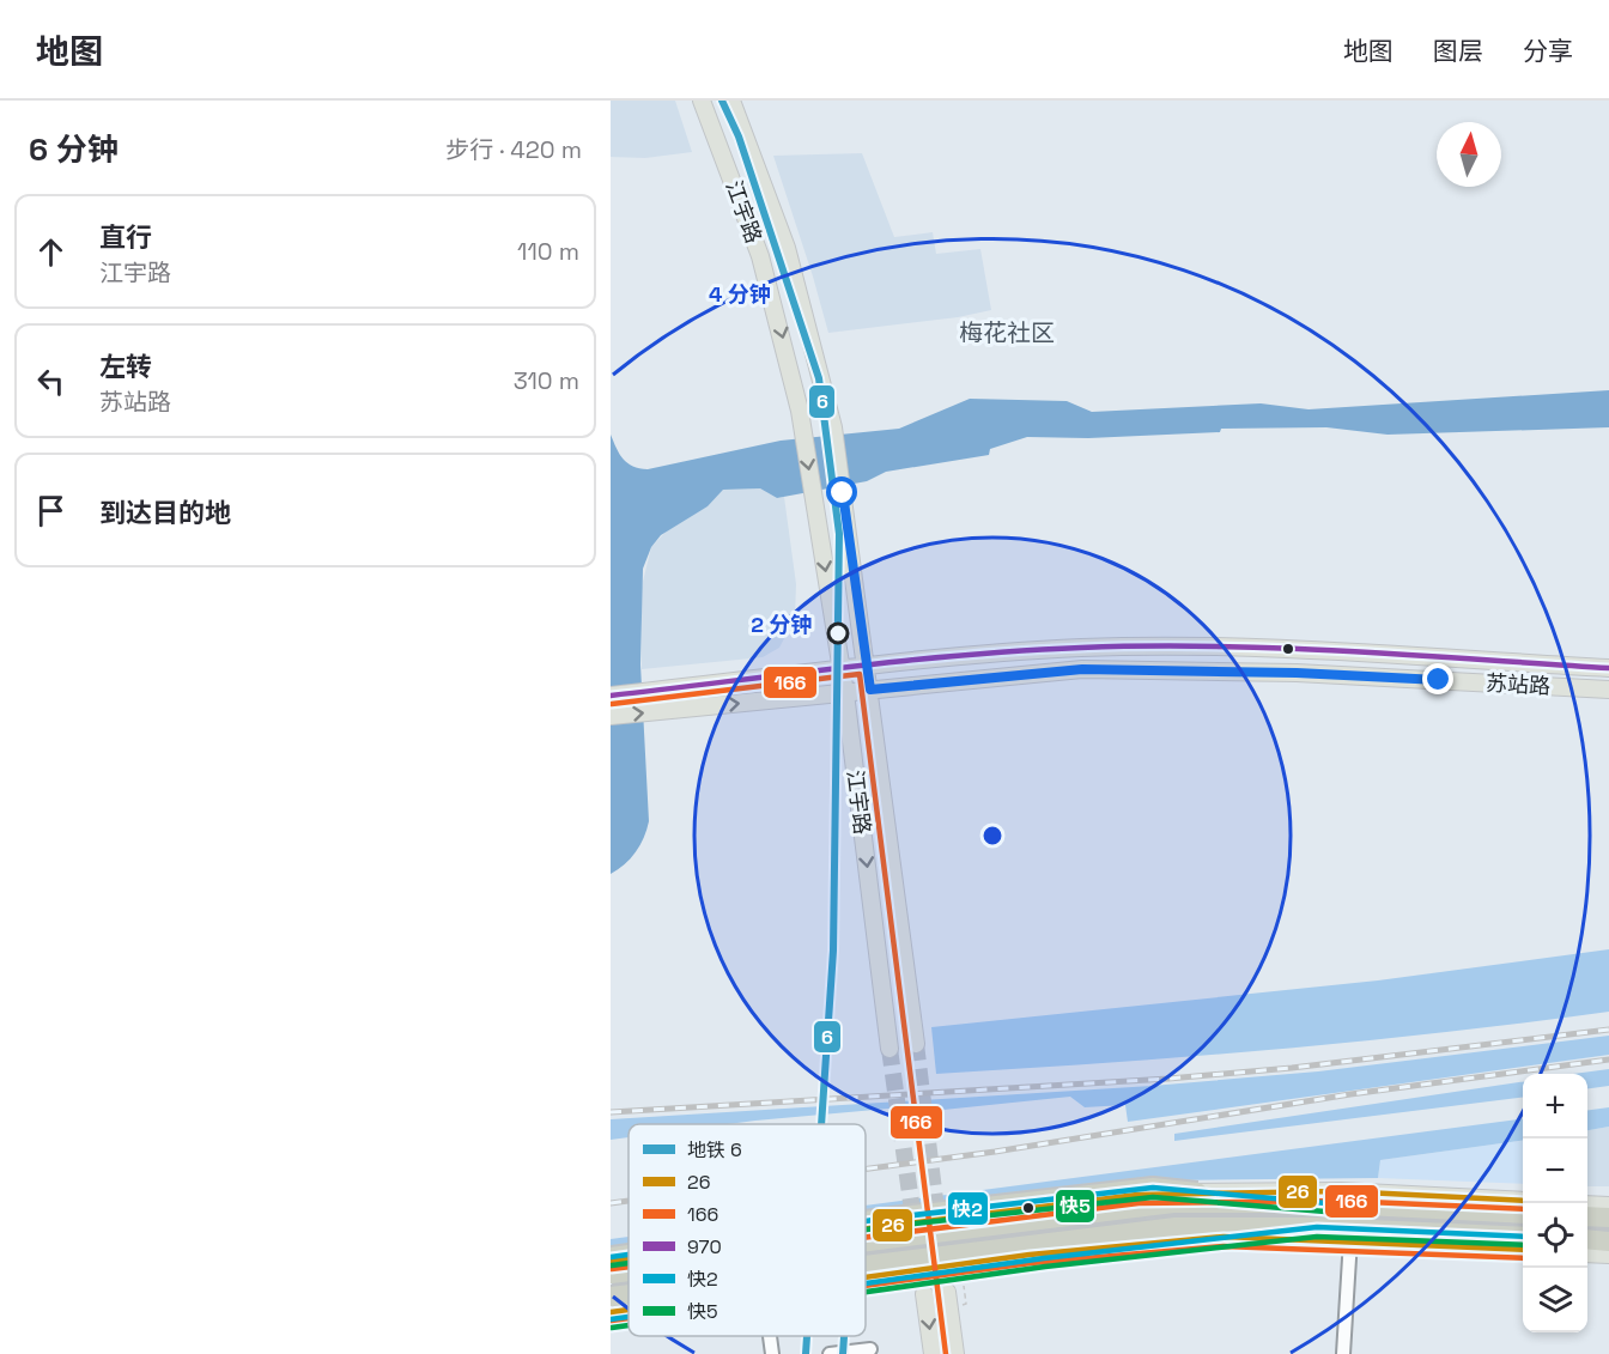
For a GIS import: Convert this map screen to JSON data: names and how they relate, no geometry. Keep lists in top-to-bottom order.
{
  "streets": {
    "main road": ["江宇路", "苏站路"]
  },
  "crossings": [
    ["江宇路", "苏站路"]
  ],
  "districts": ["梅花社区"],
  "lines": [
    "metro line 6",
    "transit line 970",
    "transit line 166",
    "transit line 快2",
    "transit line 26",
    "transit line 快5"
  ],
  "legend": [
    "地铁 6",
    "26",
    "166",
    "970",
    "快2",
    "快5"
  ],
  "north": "top",
  "page": {
    "header": "地图",
    "nav": ["地图", "图层", "分享"],
    "heading": ["6 分钟", "步行 · 420 m"],
    "list": [
      ["直行", "江宇路", "110 m"],
      ["左转", "苏站路", "310 m"],
      "到达目的地"
    ],
    "map_buttons": ["+", "−"]
  },
  "rings": ["4 分钟", "2 分钟"]
}
